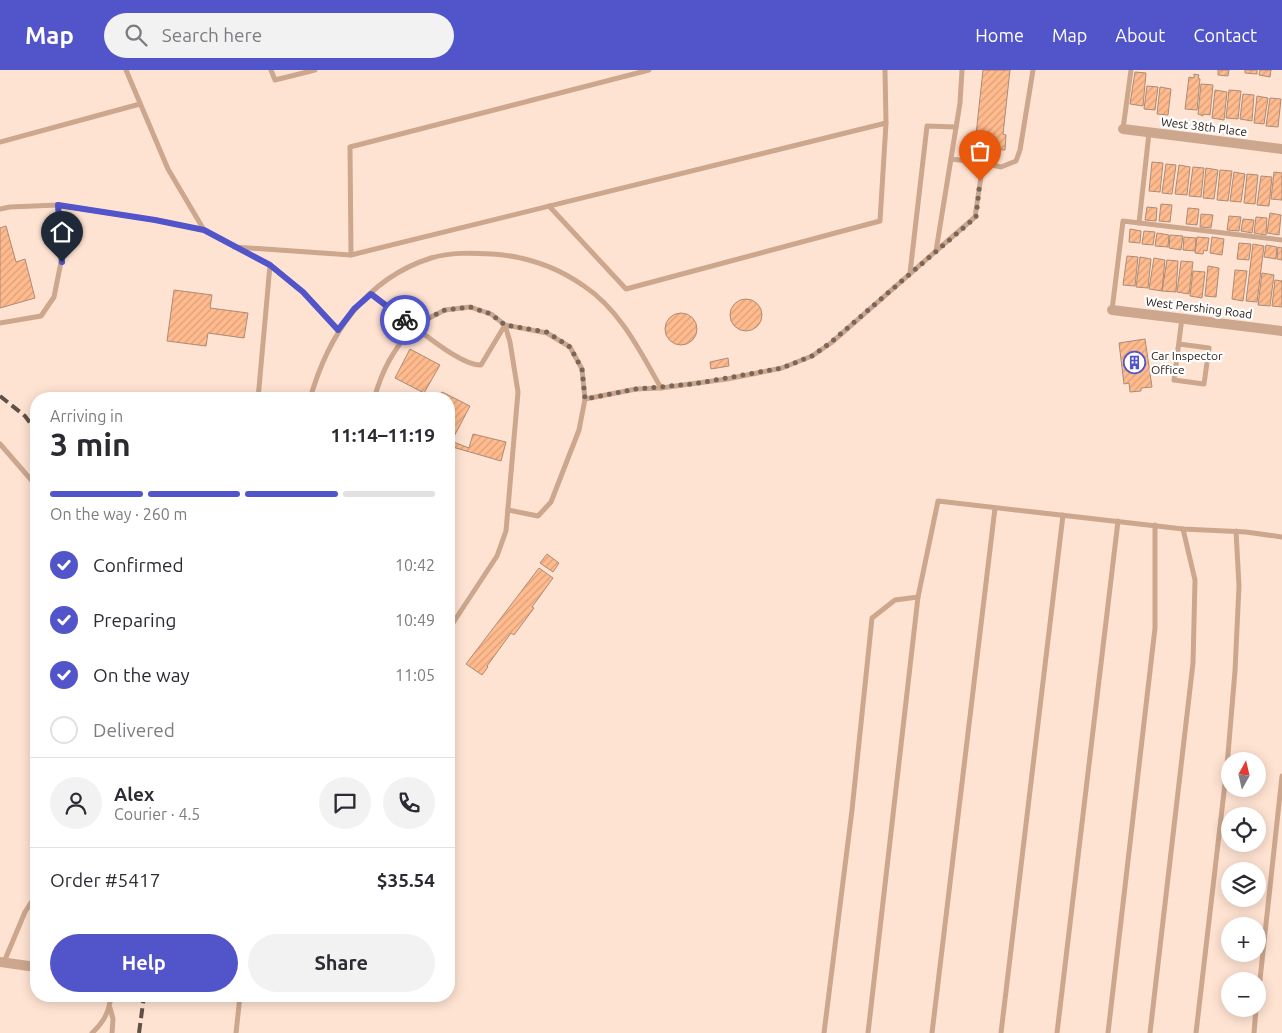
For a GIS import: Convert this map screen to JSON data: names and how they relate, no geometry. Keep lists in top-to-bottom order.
{
  "streets": {
    "street": ["West 38th Place", "West Pershing Road"]
  },
  "places": {
    "building": ["Car Inspector Office"]
  },
  "north": "top",
  "page": {
    "header": "Map",
    "search": "Search here",
    "nav": [
      "Home",
      "Map",
      "About",
      "Contact"
    ],
    "heading": ["3 min", "Arriving in", "11:14–11:19"],
    "panel": [
      "Alex",
      "Courier · 4.5",
      "Order #5417",
      "$35.54"
    ],
    "bar": "On the way · 260 m",
    "list": [
      ["Confirmed", "10:42"],
      ["Preparing", "10:49"],
      ["On the way", "11:05"],
      "Delivered"
    ],
    "map_buttons": ["+", "−"],
    "buttons": ["Help", "Share"]
  }
}
